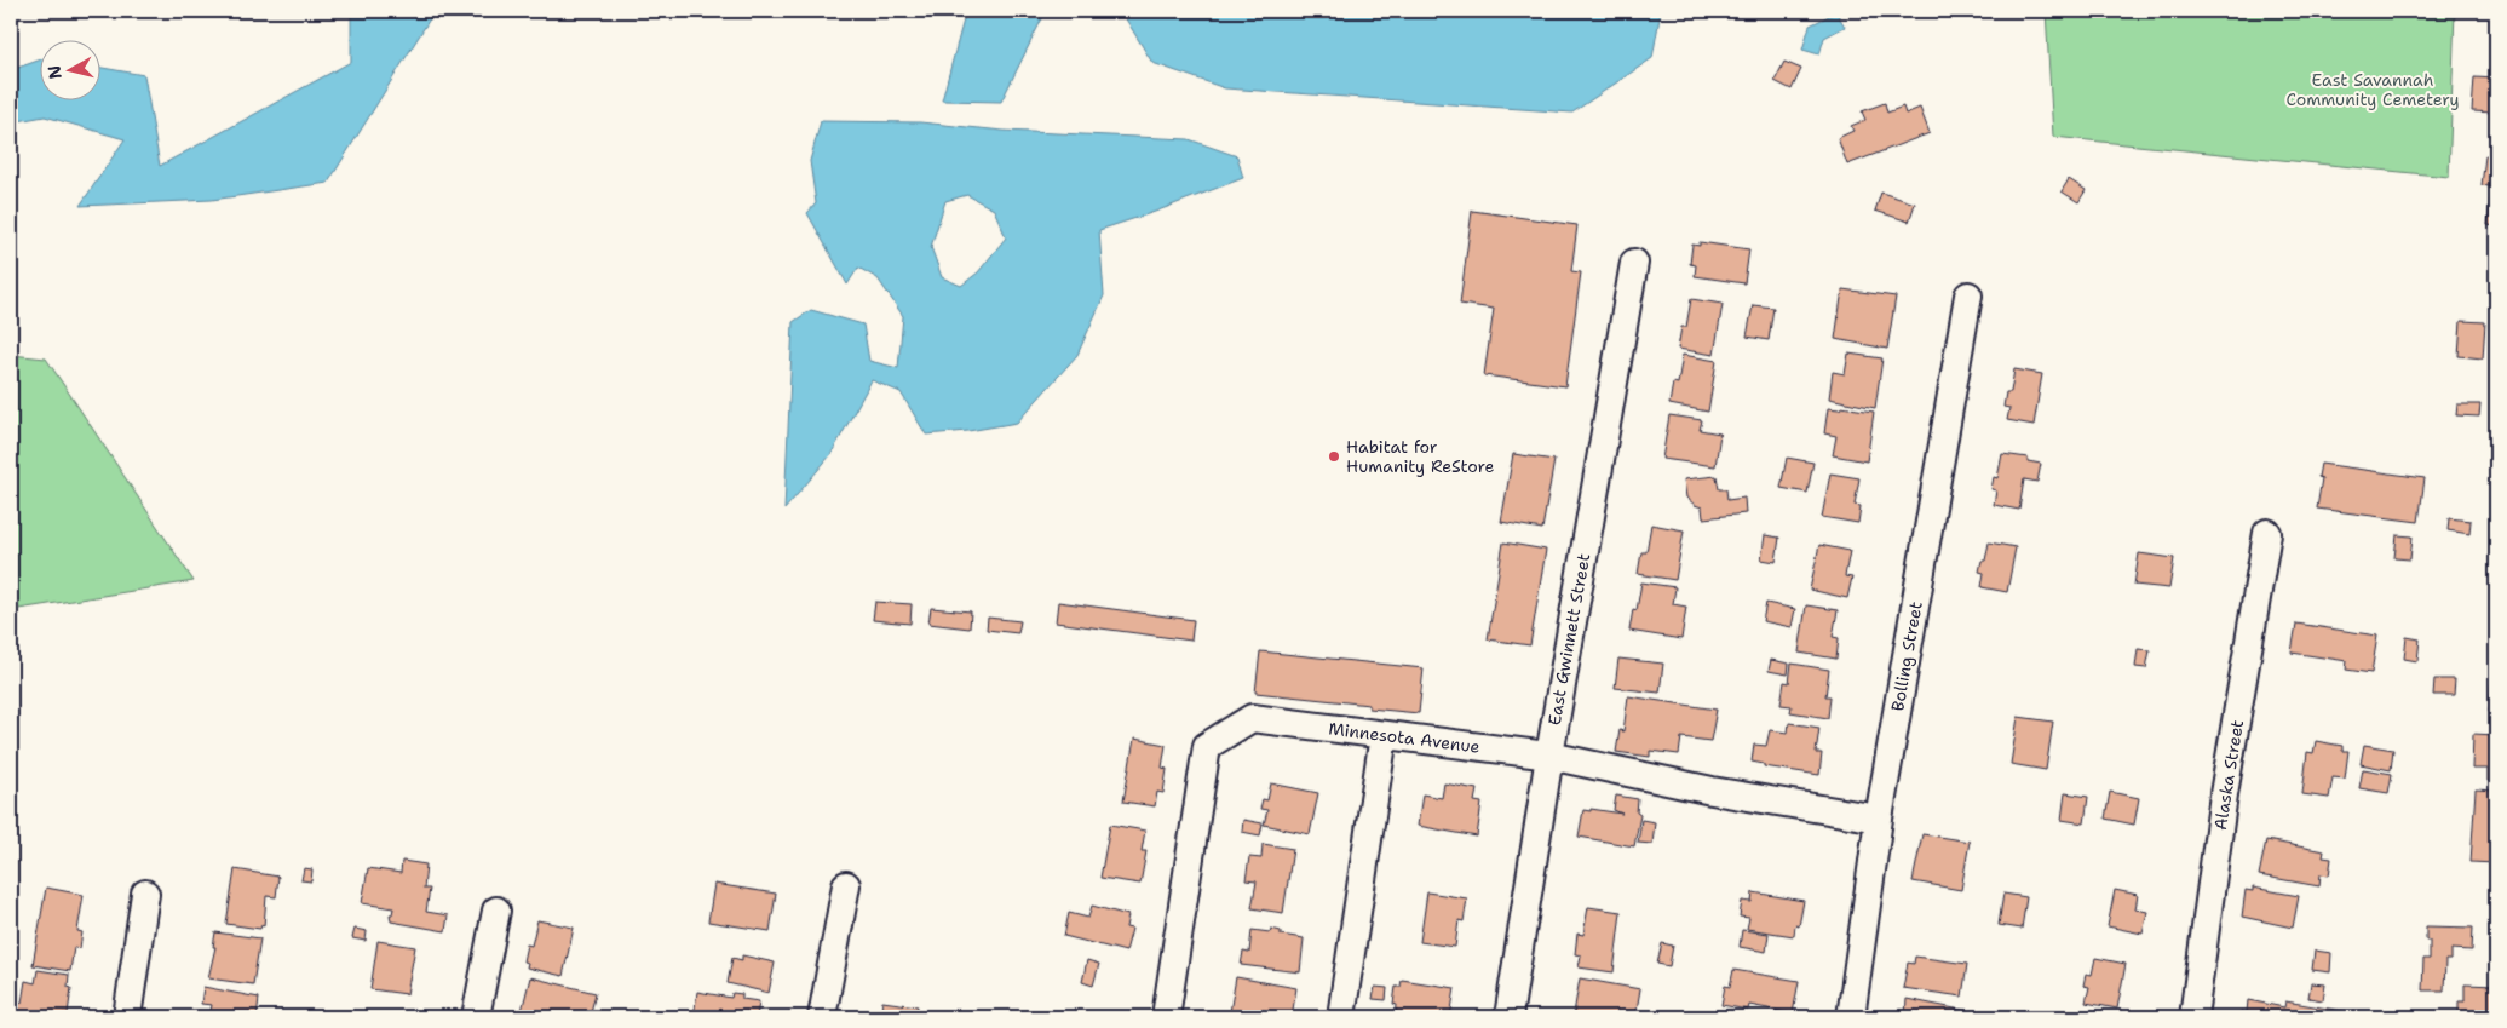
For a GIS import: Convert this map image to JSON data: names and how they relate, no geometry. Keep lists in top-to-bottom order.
{
  "streets": {
    "street": [
      "East Gwinnett Street",
      "Bolling Street",
      "Minnesota Avenue",
      "Alaska Street"
    ]
  },
  "crossings": [
    ["East Gwinnett Street", "Minnesota Avenue"],
    ["Bolling Street", "Minnesota Avenue"]
  ],
  "parks": ["East Savannah Community Cemetery"],
  "places": ["Habitat for Humanity ReStore"],
  "north": "left"
}
